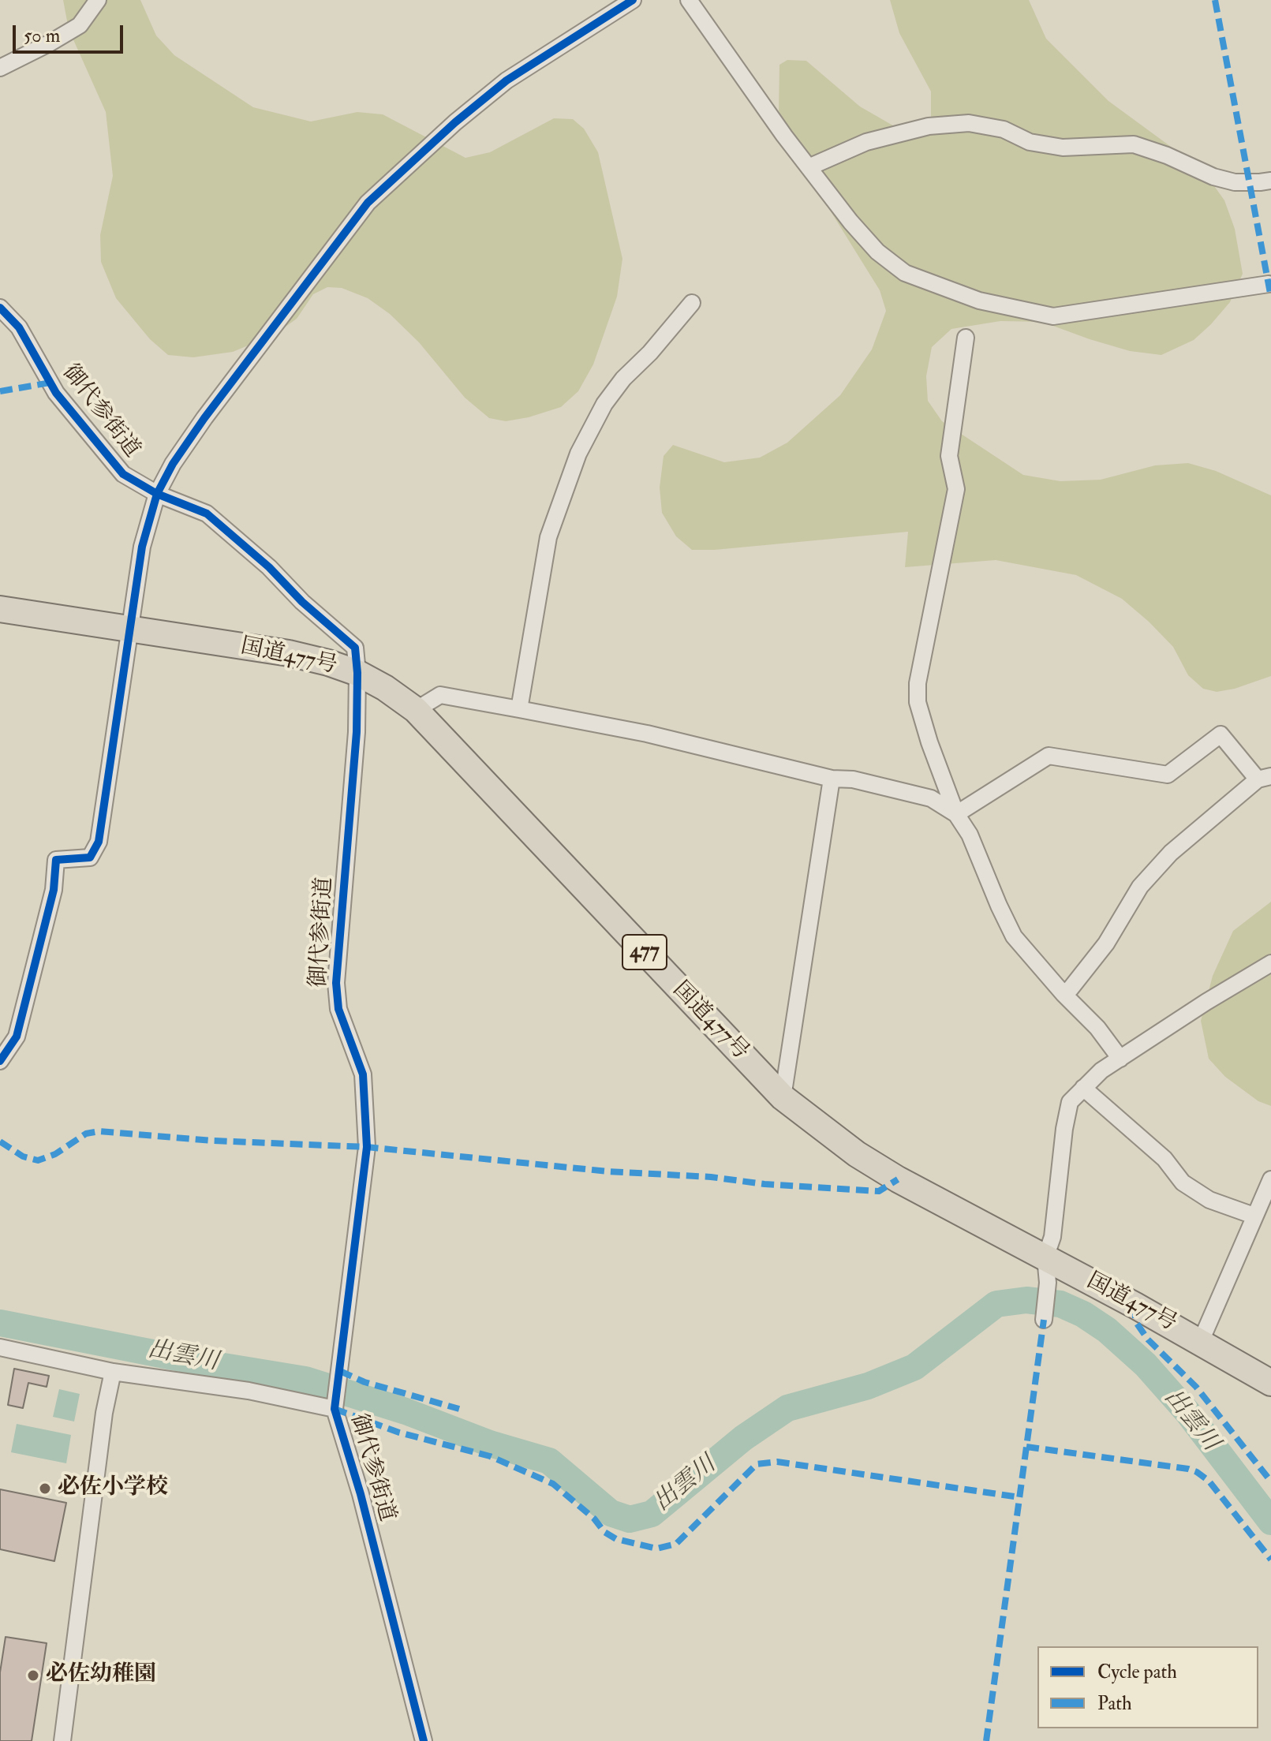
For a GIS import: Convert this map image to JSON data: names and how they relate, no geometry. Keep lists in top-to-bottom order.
{
  "streets": {
    "highway": ["国道477号", "477"],
    "street": ["御代参街道"]
  },
  "crossings": [
    ["御代参街道", "国道477号"]
  ],
  "water": ["出雲川"],
  "places": ["必佐小学校", "必佐幼稚園"],
  "legend": ["Cycle path", "Path"],
  "scale_bar": "50 m"
}
